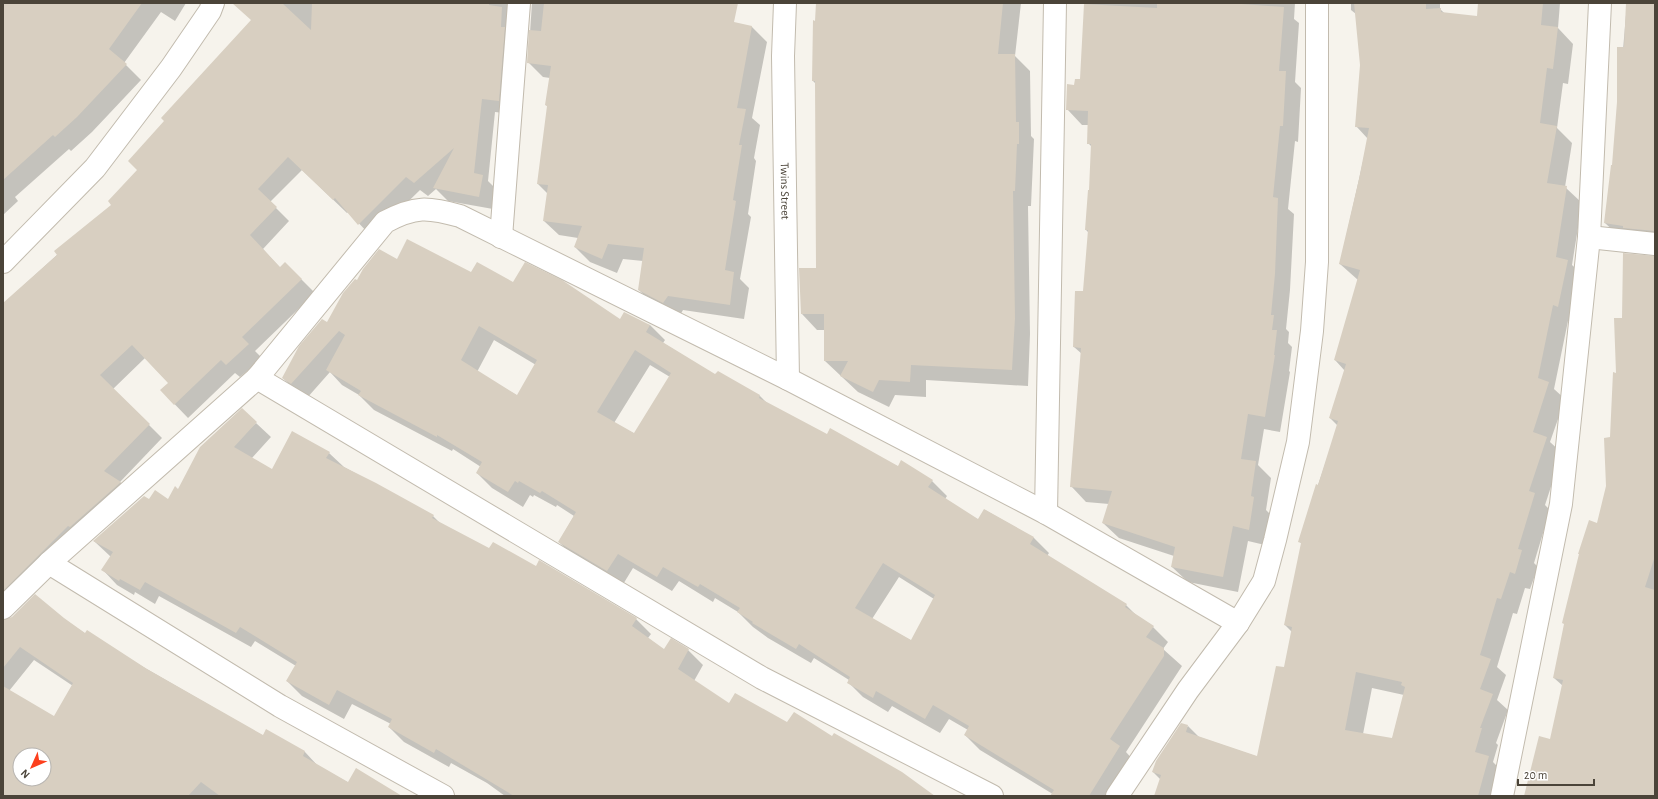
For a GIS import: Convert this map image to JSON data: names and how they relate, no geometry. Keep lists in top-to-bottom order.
{
  "streets": {
    "street": ["Twins Street"]
  },
  "scale_bar": "20 m",
  "north": "bottom left"
}
